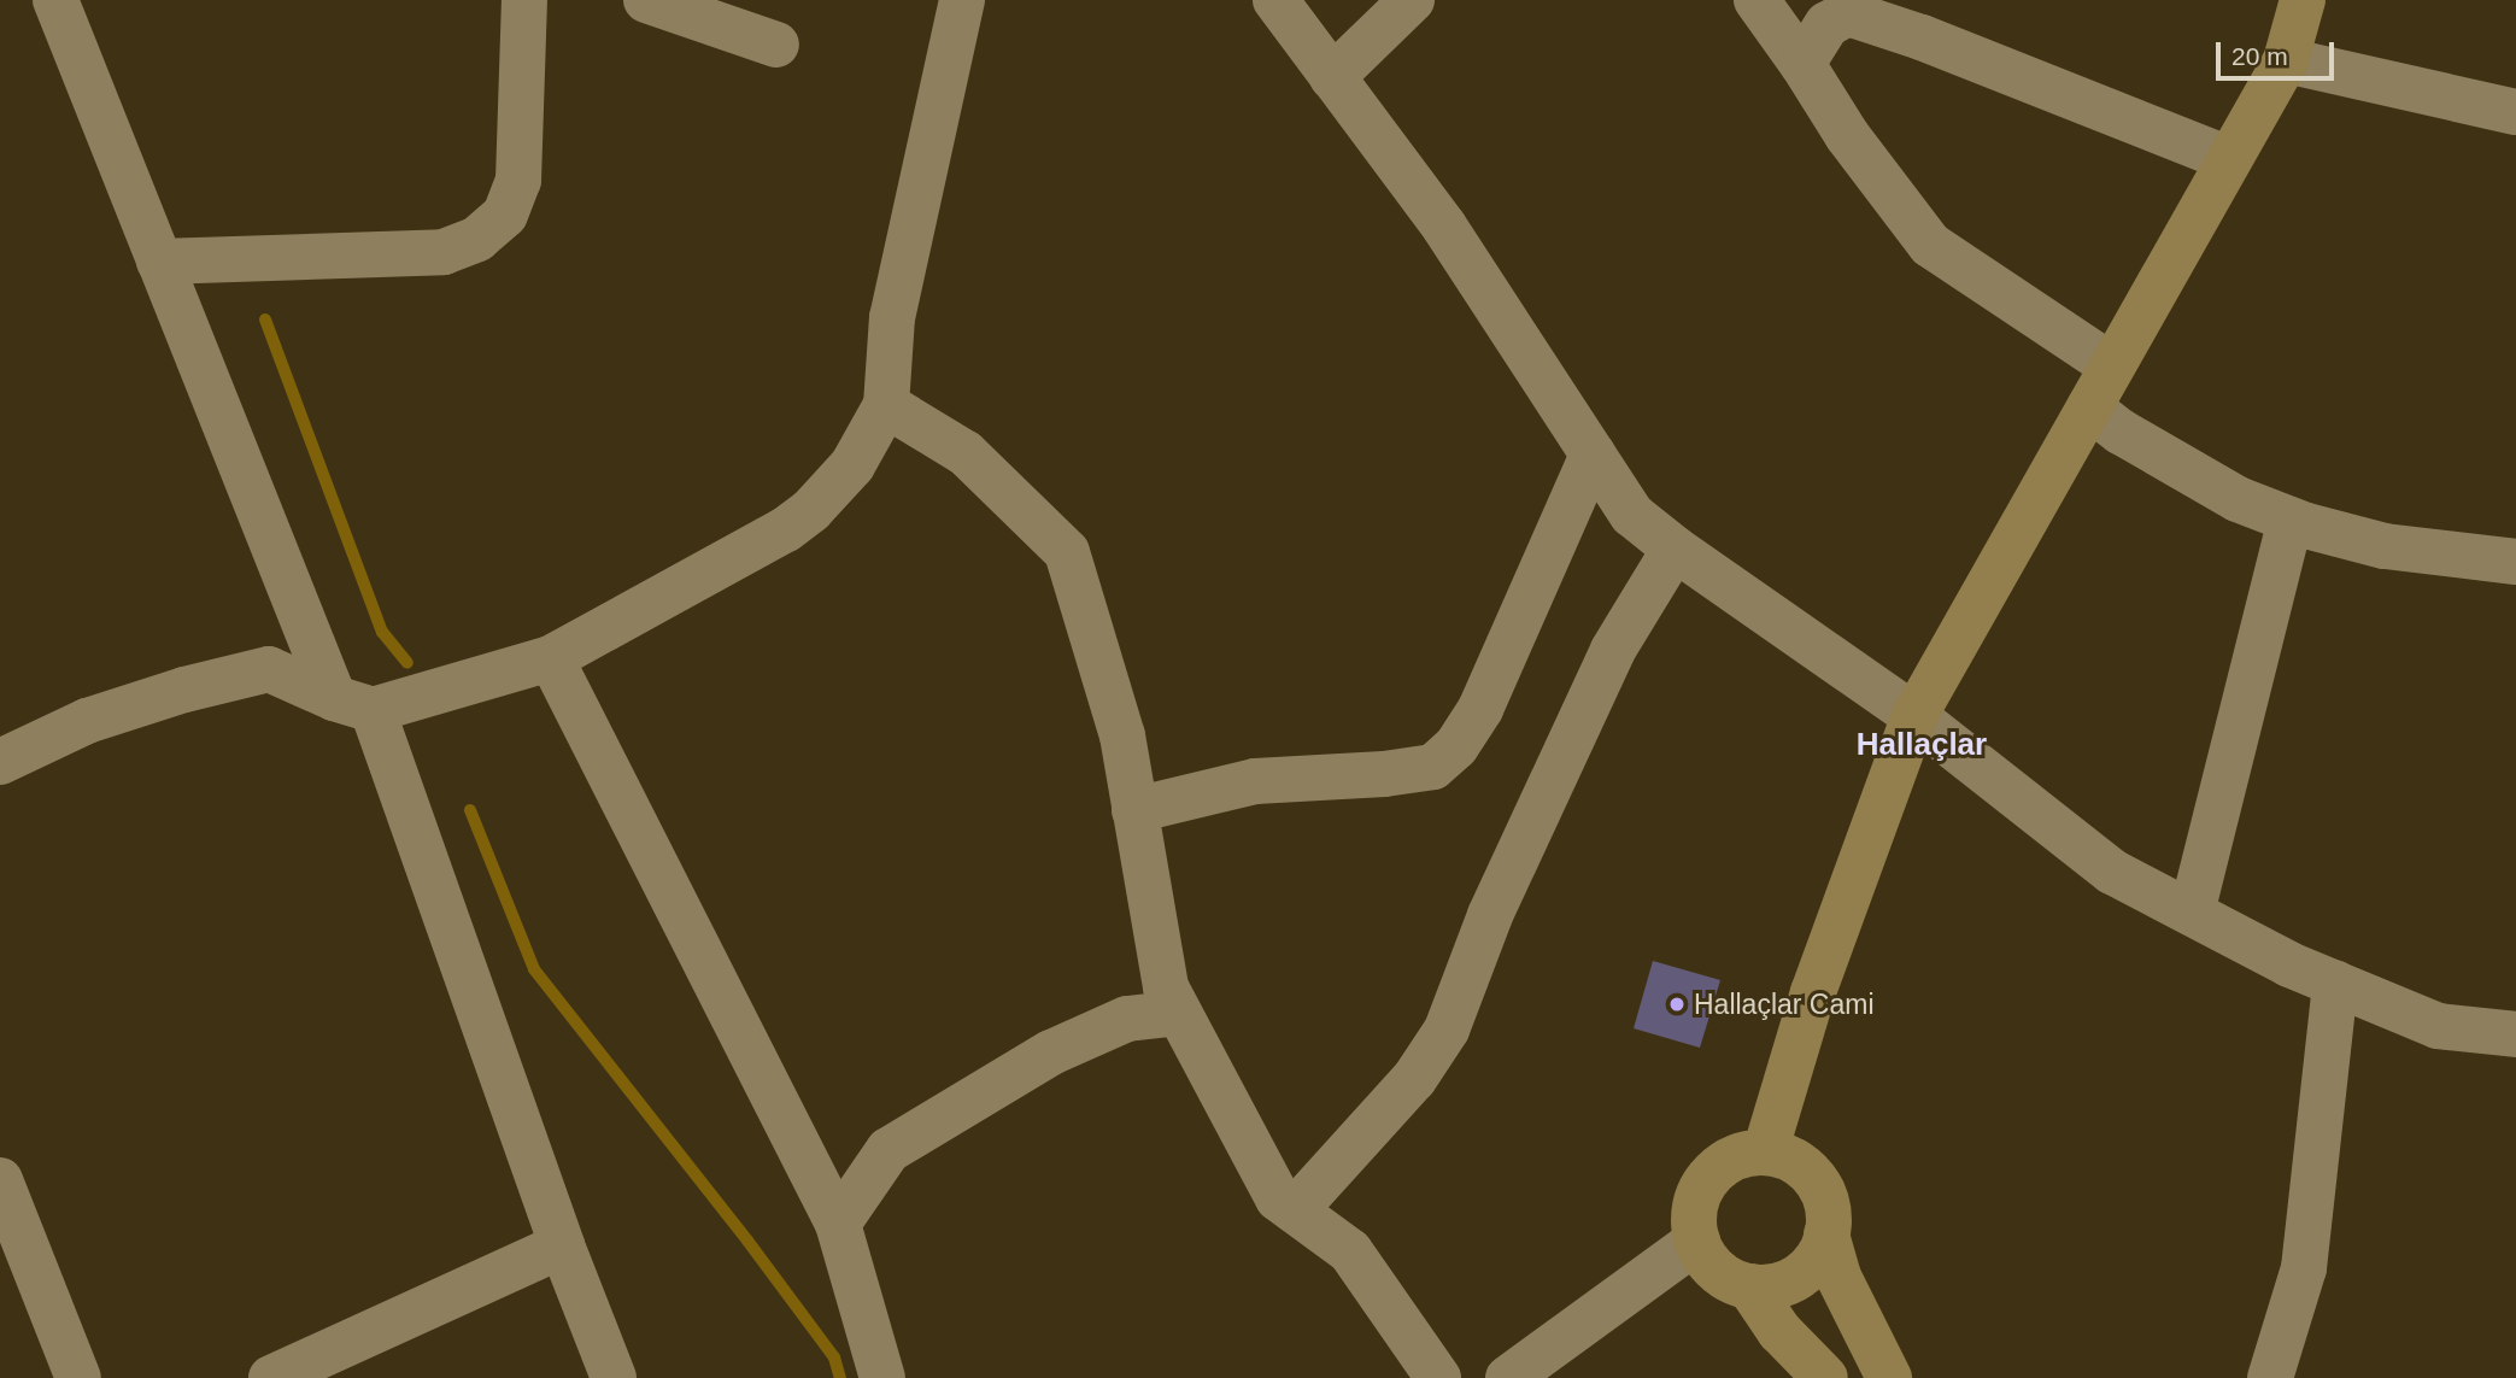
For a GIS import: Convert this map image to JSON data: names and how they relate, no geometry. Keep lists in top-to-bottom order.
{
  "districts": ["Hallaçlar"],
  "places": ["Hallaçlar Cami"],
  "scale_bar": "20 m"
}
